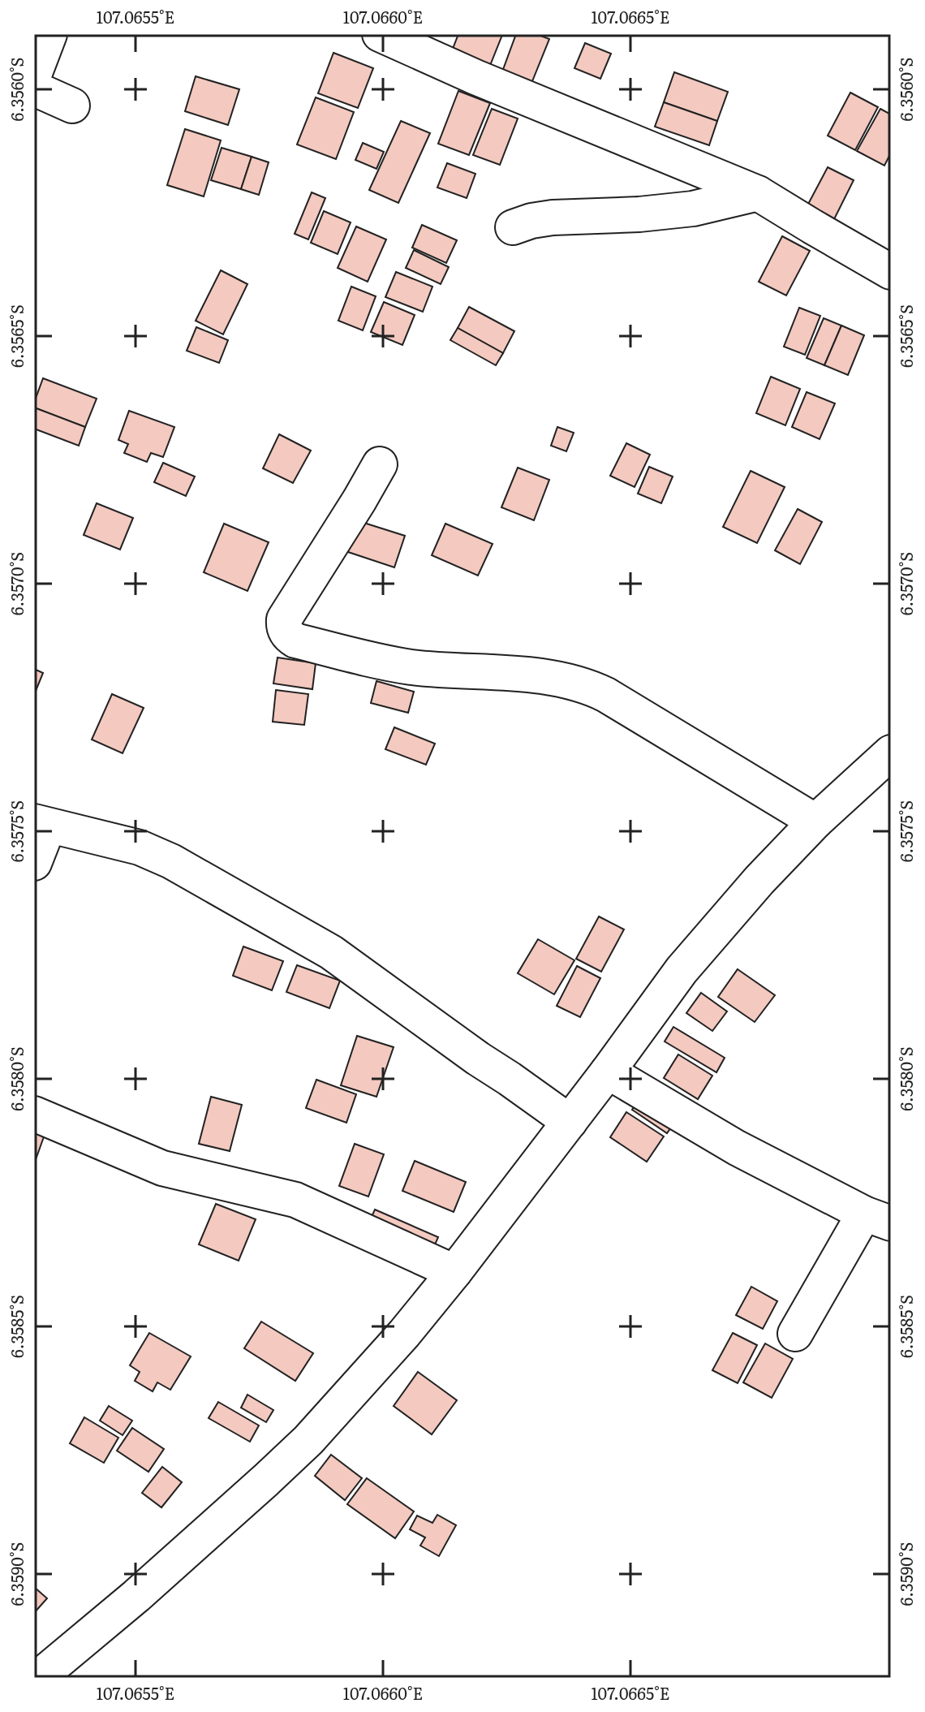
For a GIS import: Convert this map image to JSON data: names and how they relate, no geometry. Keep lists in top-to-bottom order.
{
  "coordinates": [
    "107.0655°E",
    "107.0660°E",
    "107.0665°E",
    "6.3560°S",
    "6.3565°S",
    "6.3570°S",
    "6.3575°S",
    "6.3580°S",
    "6.3585°S",
    "6.3590°S"
  ]
}
